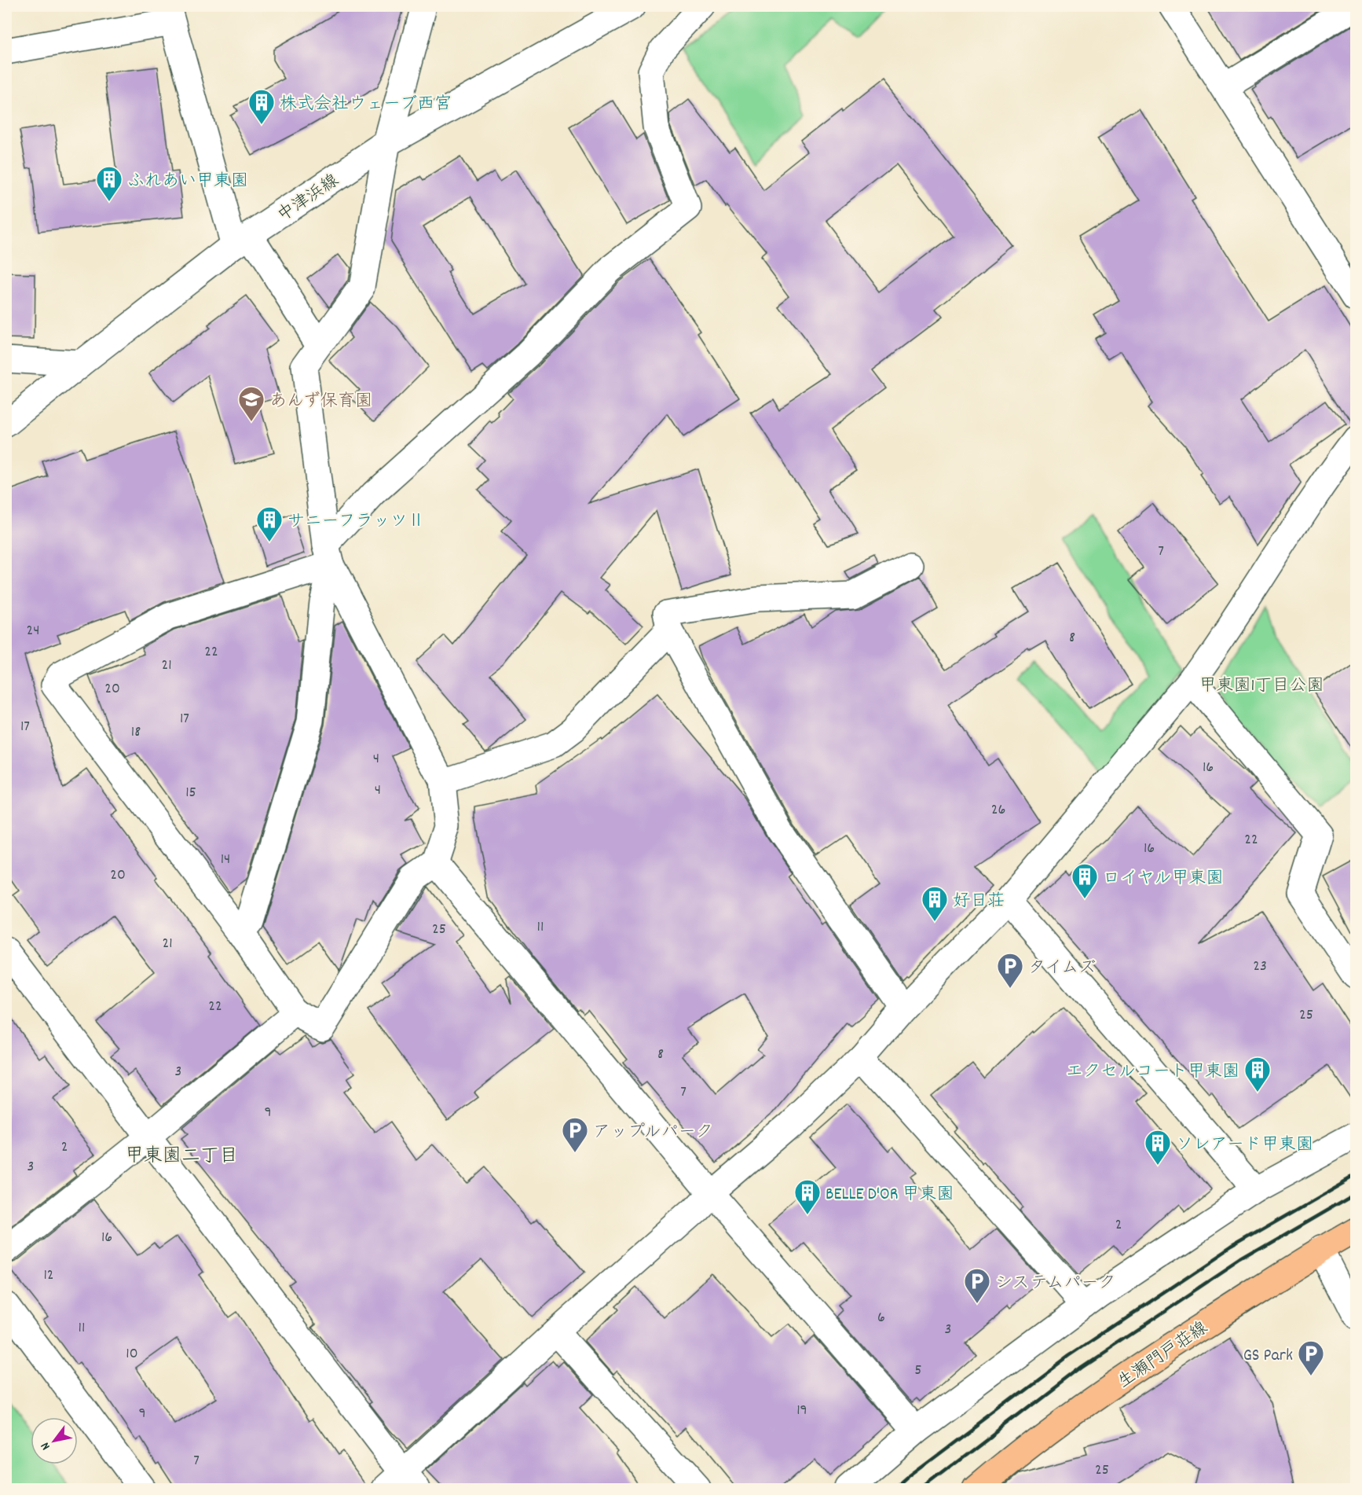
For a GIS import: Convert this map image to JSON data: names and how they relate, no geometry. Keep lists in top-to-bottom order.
{
  "streets": {
    "main road": ["生瀬門戸荘線"],
    "street": ["中津浜線"]
  },
  "districts": ["甲東園二丁目"],
  "parks": ["甲東園1丁目公園"],
  "places": {
    "building": [
      "株式会社ウェーブ西宮",
      "ふれあい甲東園",
      "サニーフラッツⅡ",
      "ロイヤル甲東園",
      "好日荘",
      "エクセルコート甲東園",
      "ソレアード甲東園",
      "BELLE D'OR 甲東園"
    ],
    "school or university": ["あんず保育園"],
    "parking": [
      "タイムズ",
      "アップルパーク",
      "システムパーク",
      "GS Park"
    ]
  },
  "house_numbers": [
    "7",
    "24",
    "8",
    "22",
    "21",
    "20",
    "17",
    "17",
    "18",
    "4",
    "16",
    "4",
    "15",
    "26",
    "22",
    "16",
    "14",
    "20",
    "11",
    "25",
    "21",
    "23",
    "22",
    "25",
    "8",
    "3",
    "7",
    "9",
    "2",
    "3",
    "2",
    "16",
    "12",
    "6",
    "11",
    "3",
    "10",
    "5",
    "19",
    "9",
    "7",
    "25"
  ],
  "north": "bottom left"
}
